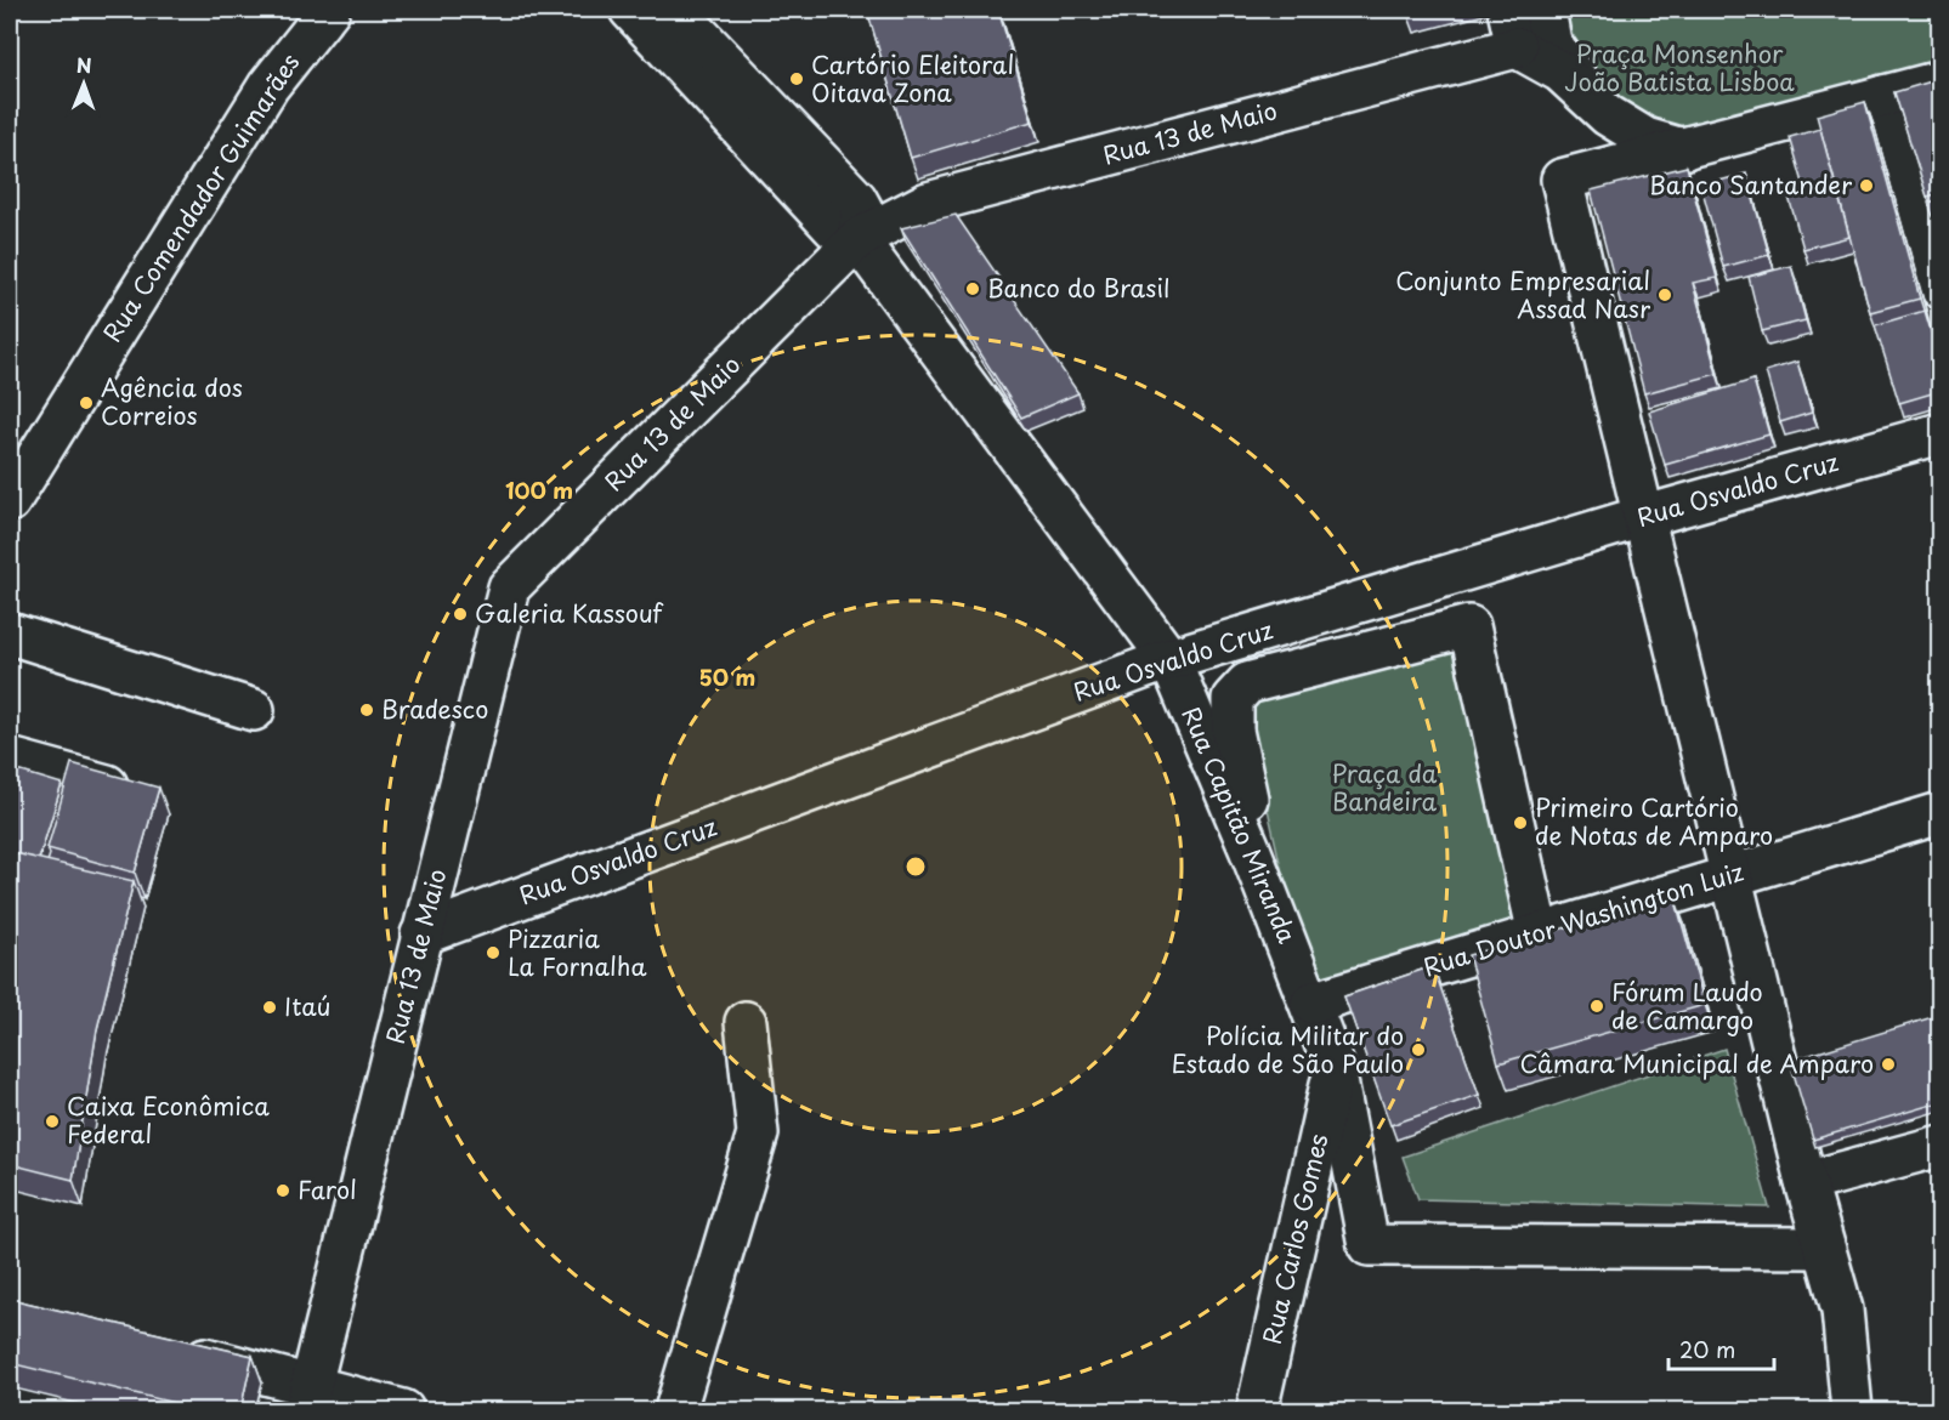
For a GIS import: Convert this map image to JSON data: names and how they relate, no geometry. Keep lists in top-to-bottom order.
{
  "streets": {
    "street": [
      "Rua 13 de Maio",
      "Rua Comendador Guimarães",
      "Rua Osvaldo Cruz",
      "Rua Capitão Miranda",
      "Rua Doutor Washington Luiz",
      "Rua Carlos Gomes"
    ]
  },
  "crossings": [
    ["Rua 13 de Maio", "Rua Osvaldo Cruz"],
    ["Rua 13 de Maio", "Rua Capitão Miranda"],
    ["Rua Osvaldo Cruz", "Rua Capitão Miranda"],
    ["Rua Capitão Miranda", "Rua Doutor Washington Luiz"],
    ["Rua Capitão Miranda", "Rua Carlos Gomes"]
  ],
  "parks": ["Praça Monsenhor João Batista Lisboa", "Praça da Bandeira"],
  "places": [
    "Cartório Eleitoral Oitava Zona",
    "Banco Santander",
    "Banco do Brasil",
    "Conjunto Empresarial Assad Nasr",
    "Agência dos Correios",
    "Galeria Kassouf",
    "Bradesco",
    "Primeiro Cartório de Notas de Amparo",
    "Pizzaria La Fornalha",
    "Fórum Laudo de Camargo",
    "Itaú",
    "Polícia Militar do Estado de São Paulo",
    "Câmara Municipal de Amparo",
    "Caixa Econômica Federal",
    "Farol"
  ],
  "scale_bar": "20 m",
  "north": "top",
  "rings": ["100 m", "50 m"]
}
